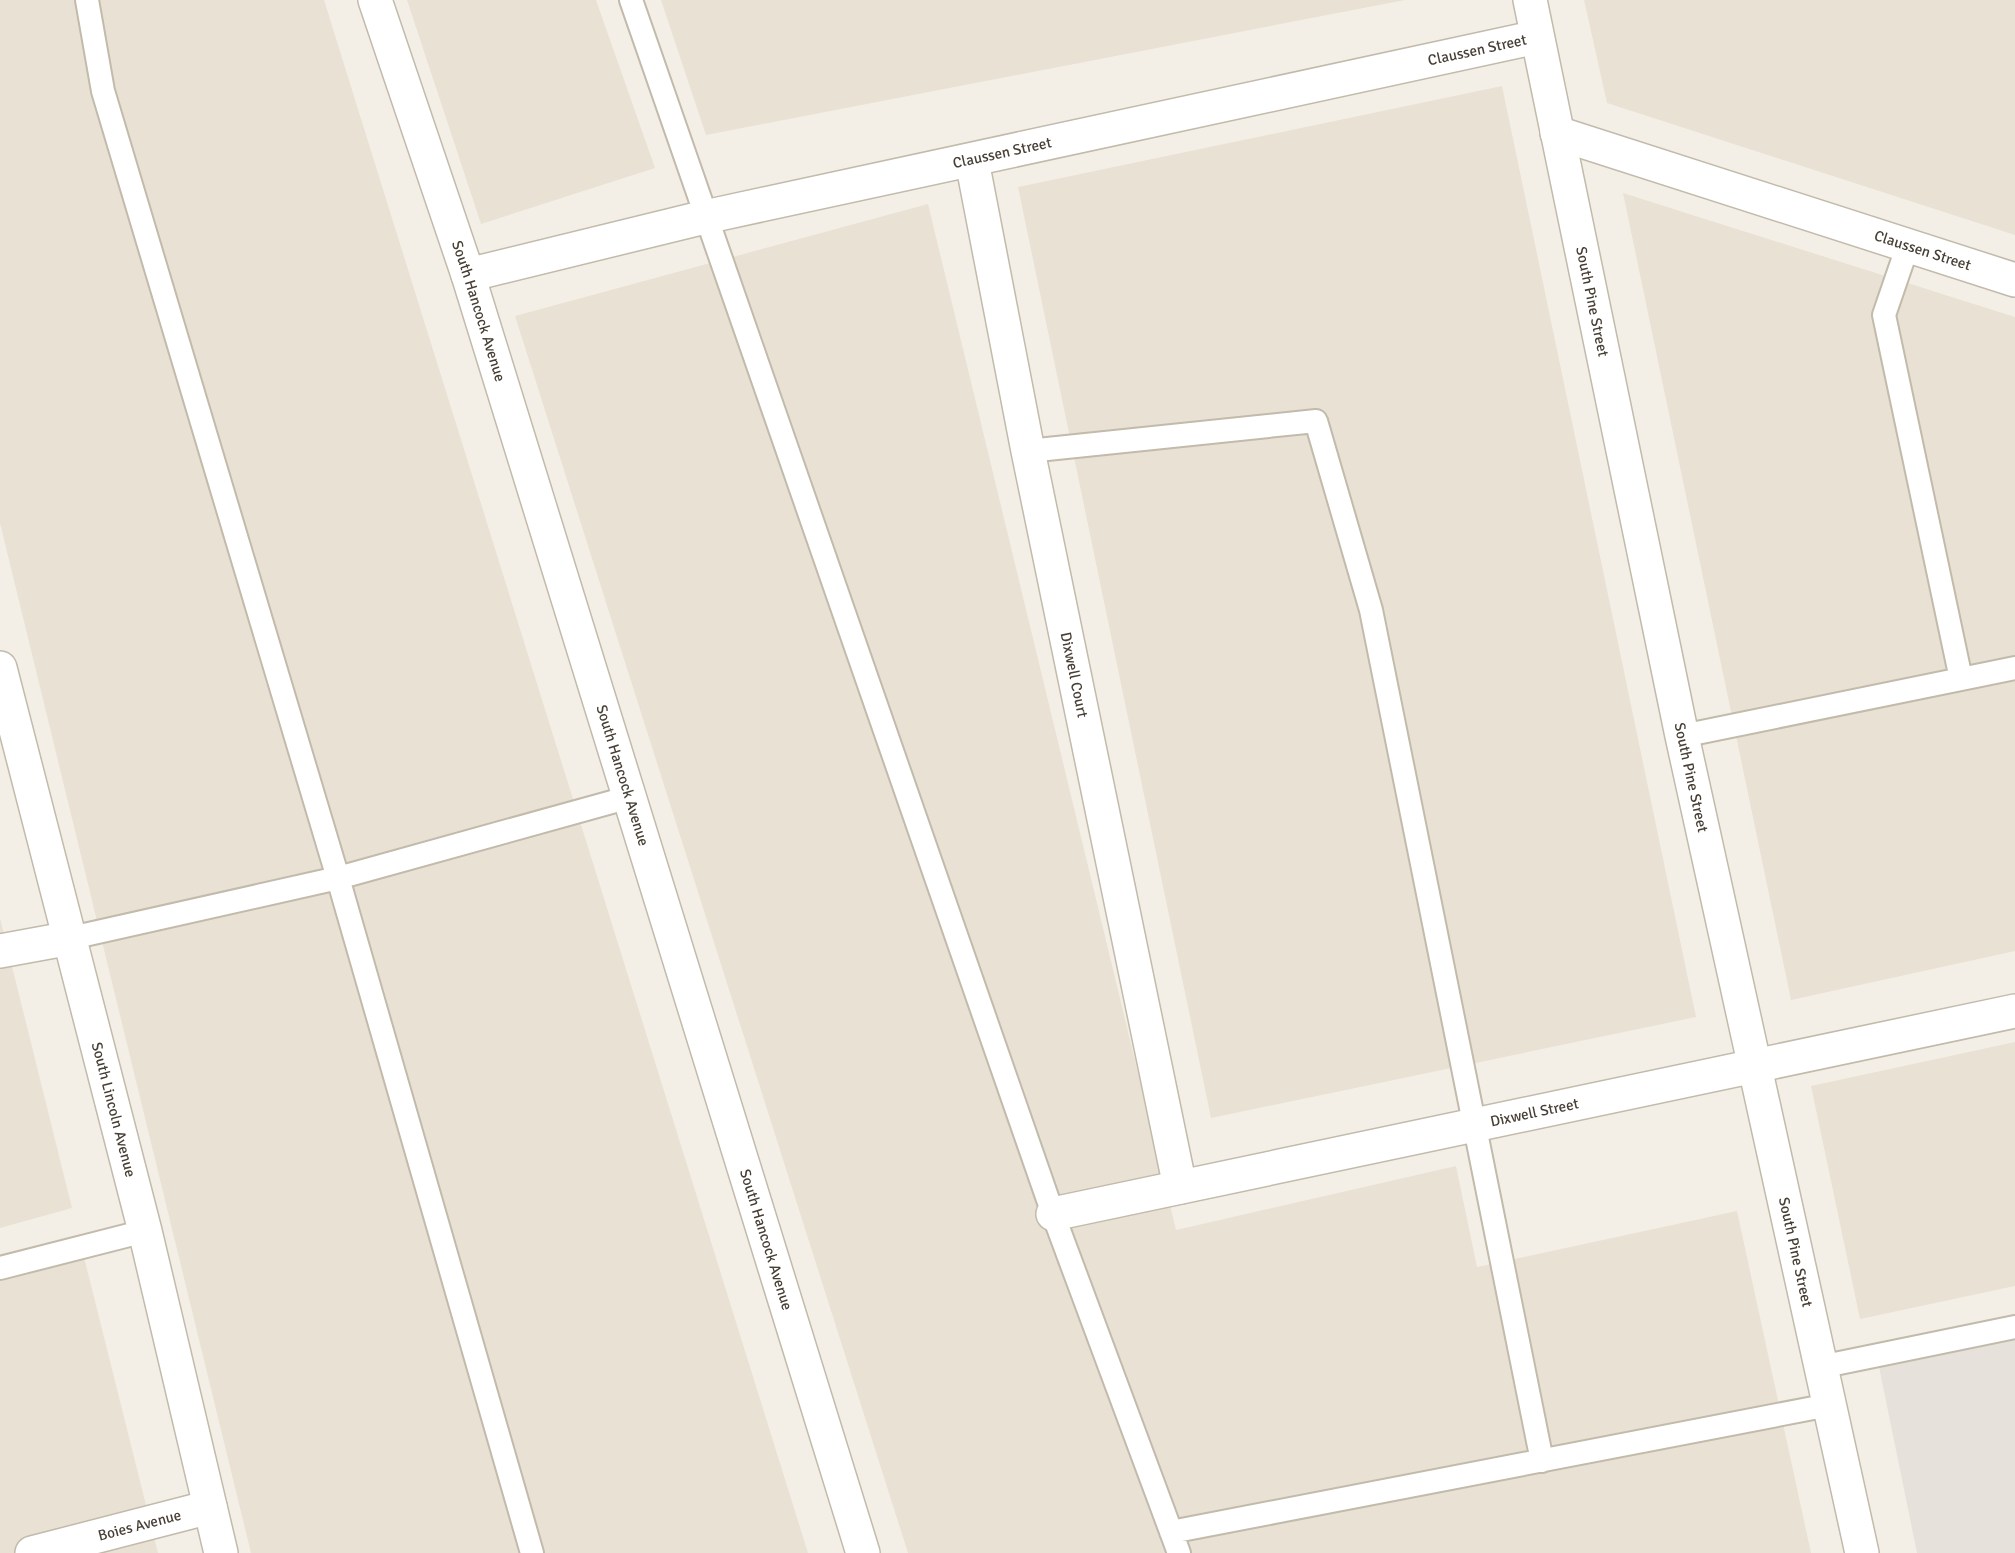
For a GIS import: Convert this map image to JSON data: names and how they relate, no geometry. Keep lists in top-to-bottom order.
{
  "streets": {
    "street": [
      "Claussen Street",
      "South Pine Street",
      "South Hancock Avenue",
      "Dixwell Court",
      "South Lincoln Avenue",
      "Dixwell Street",
      "Boies Avenue"
    ]
  },
  "crossings": [
    ["Claussen Street", "South Pine Street"],
    ["Claussen Street", "South Hancock Avenue"],
    ["Claussen Street", "Dixwell Court"],
    ["South Pine Street", "Dixwell Street"],
    ["Dixwell Court", "Dixwell Street"],
    ["South Lincoln Avenue", "Boies Avenue"]
  ]
}
